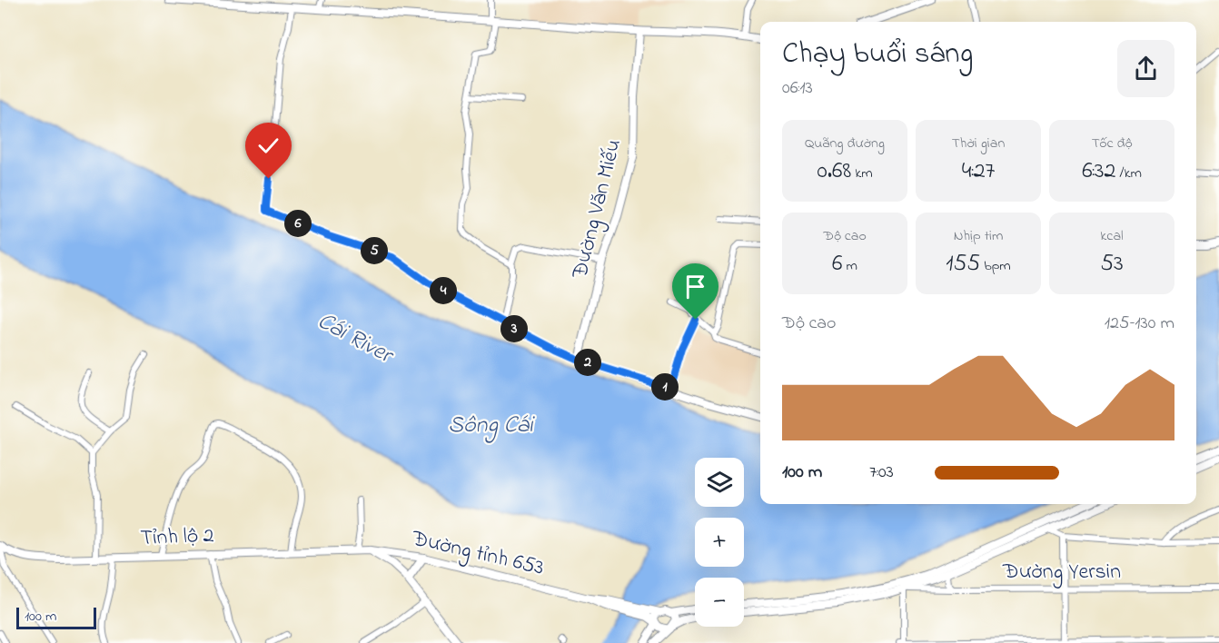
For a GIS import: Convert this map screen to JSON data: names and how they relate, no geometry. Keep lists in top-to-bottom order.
{
  "streets": {
    "main road": ["Tỉnh lộ 2", "Đường tỉnh 653"],
    "street": ["Đường Văn Miếu", "Đường Yersin"]
  },
  "crossings": [
    ["Tỉnh lộ 2", "Đường tỉnh 653"]
  ],
  "water": ["Cái River", "Sông Cái"],
  "scale_bar": "100 m",
  "page": {
    "heading": ["Chạy buổi sáng", "06:13"],
    "stats": [
      ["Quãng đường", "0.68 km"],
      ["Thời gian", "4:27"],
      ["Tốc độ", "6:32 /km"],
      ["Độ cao", "6 m"],
      ["Nhịp tim", "155 bpm"],
      ["kcal", "53"]
    ],
    "pins": [
      "6",
      "5",
      "4",
      "3",
      "2",
      "1"
    ],
    "chart": ["Độ cao", "125–130 m"],
    "list": [
      {
        "name": "100 m",
        "note": "7:03"
      }
    ],
    "map_buttons": ["+", "−"],
    "scale": "100 m"
  }
}
